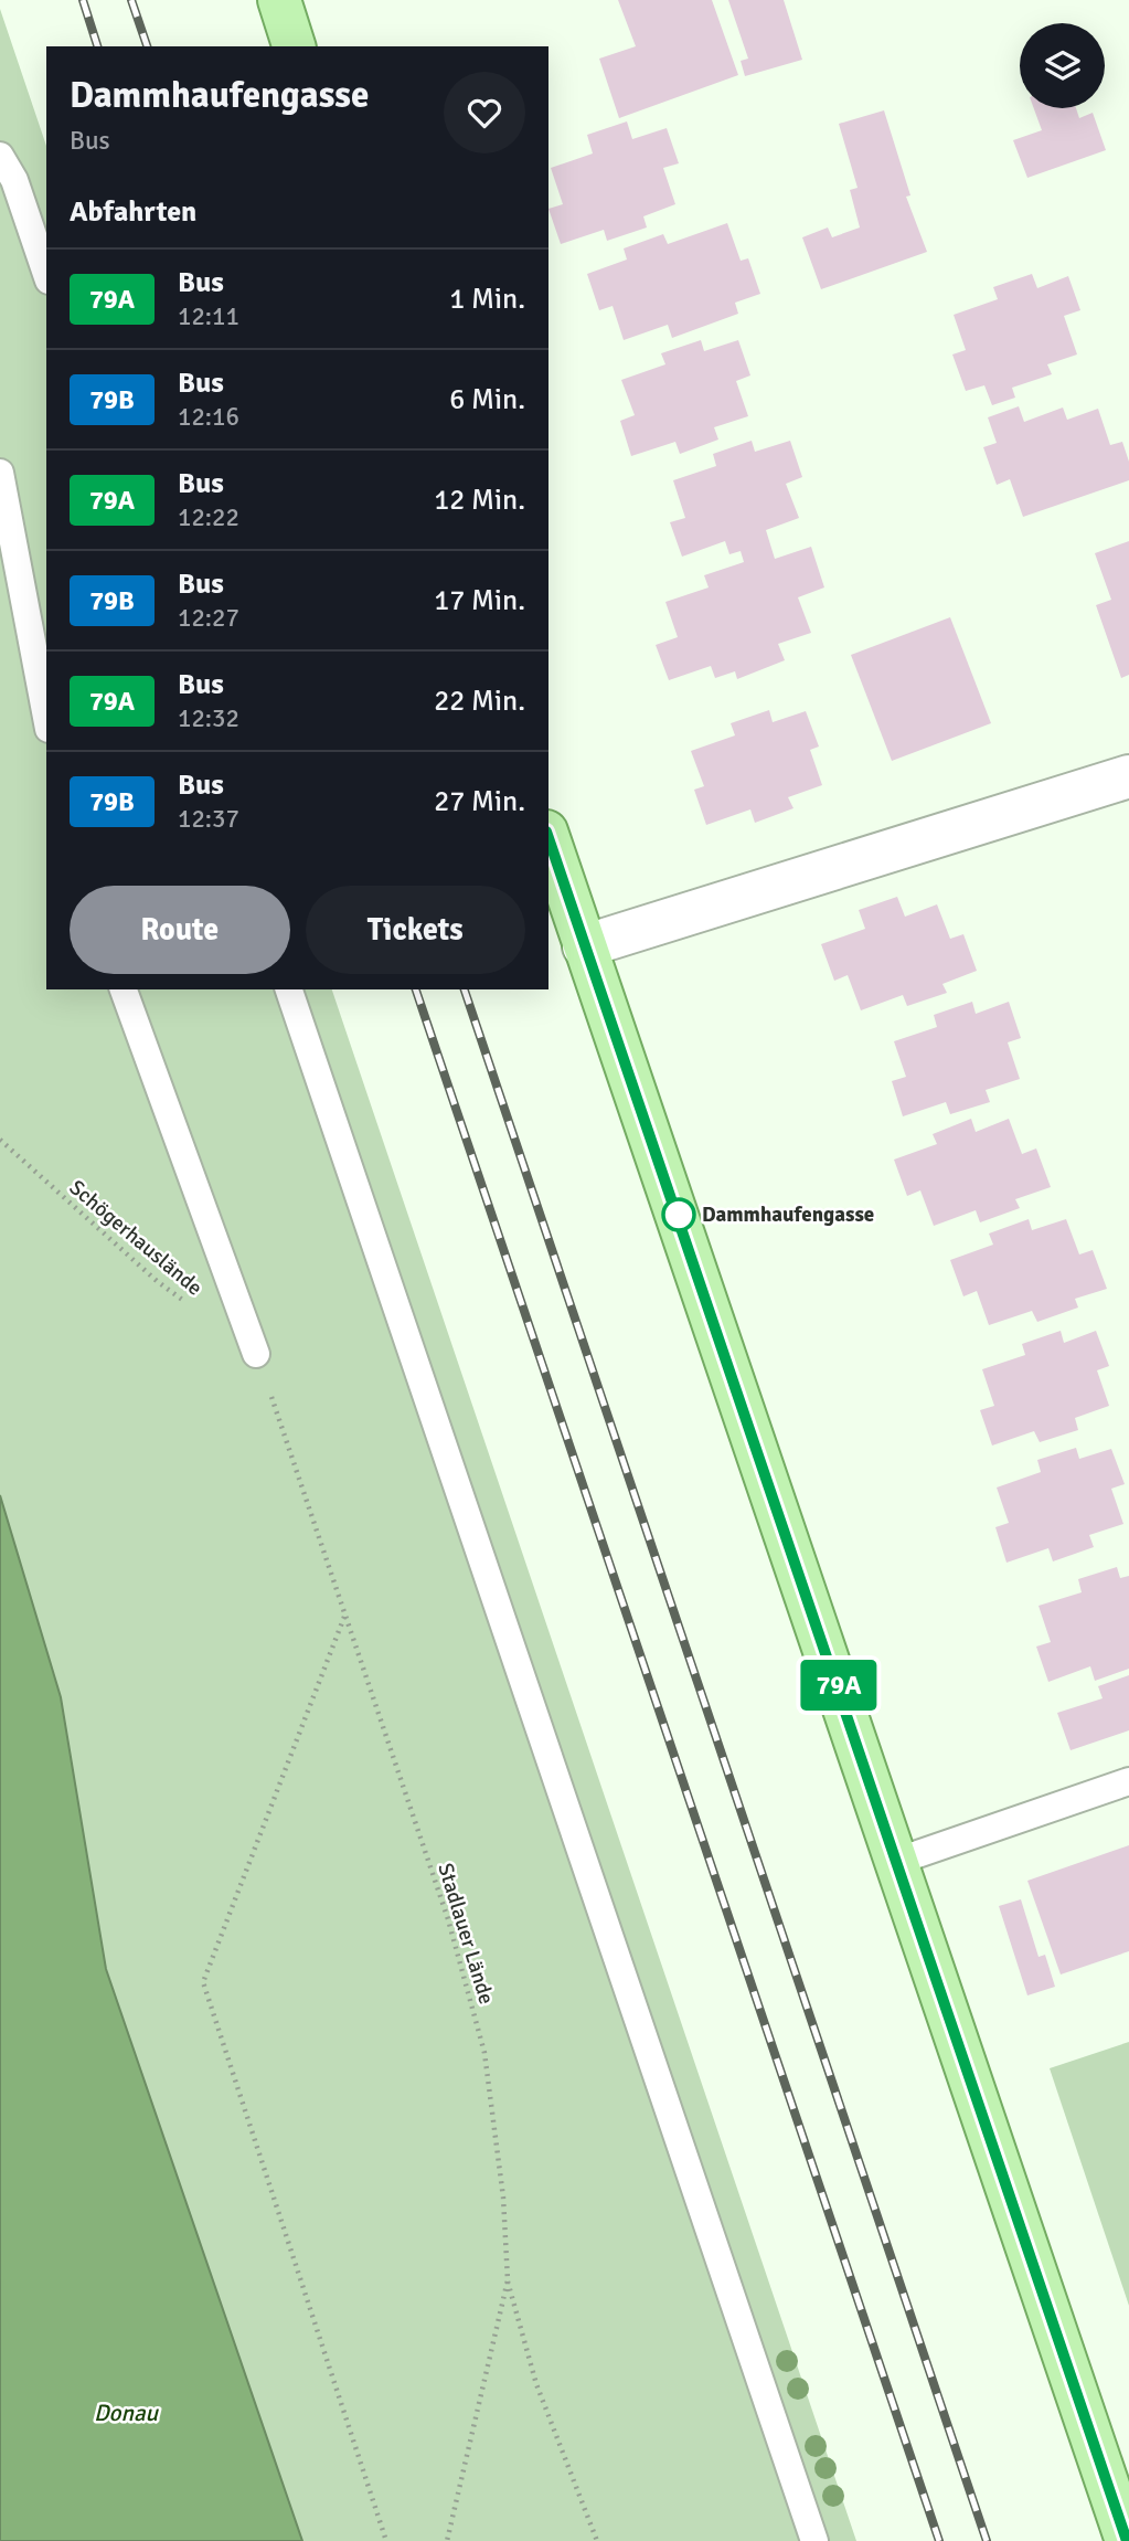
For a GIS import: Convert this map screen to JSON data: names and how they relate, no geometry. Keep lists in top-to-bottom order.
{
  "streets": {
    "path": ["Schögerhauslände", "Stadlauer Lände"]
  },
  "crossings": [
    ["Schögerhauslände", "Stadlauer Lände"]
  ],
  "water": ["Donau"],
  "places": ["Dammhaufengasse"],
  "lines": ["bus line 79A"],
  "page": {
    "on_map": "79A",
    "heading": [
      ["Dammhaufengasse", "Bus"],
      "Abfahrten"
    ],
    "list": [
      {
        "mark": "79A",
        "name": "Bus",
        "note": "12:11",
        "value": "1 Min."
      },
      {
        "mark": "79B",
        "name": "Bus",
        "note": "12:16",
        "value": "6 Min."
      },
      {
        "mark": "79A",
        "name": "Bus",
        "note": "12:22",
        "value": "12 Min."
      },
      {
        "mark": "79B",
        "name": "Bus",
        "note": "12:27",
        "value": "17 Min."
      },
      {
        "mark": "79A",
        "name": "Bus",
        "note": "12:32",
        "value": "22 Min."
      },
      {
        "mark": "79B",
        "name": "Bus",
        "note": "12:37",
        "value": "27 Min."
      }
    ],
    "buttons": ["Route", "Tickets"]
  }
}
